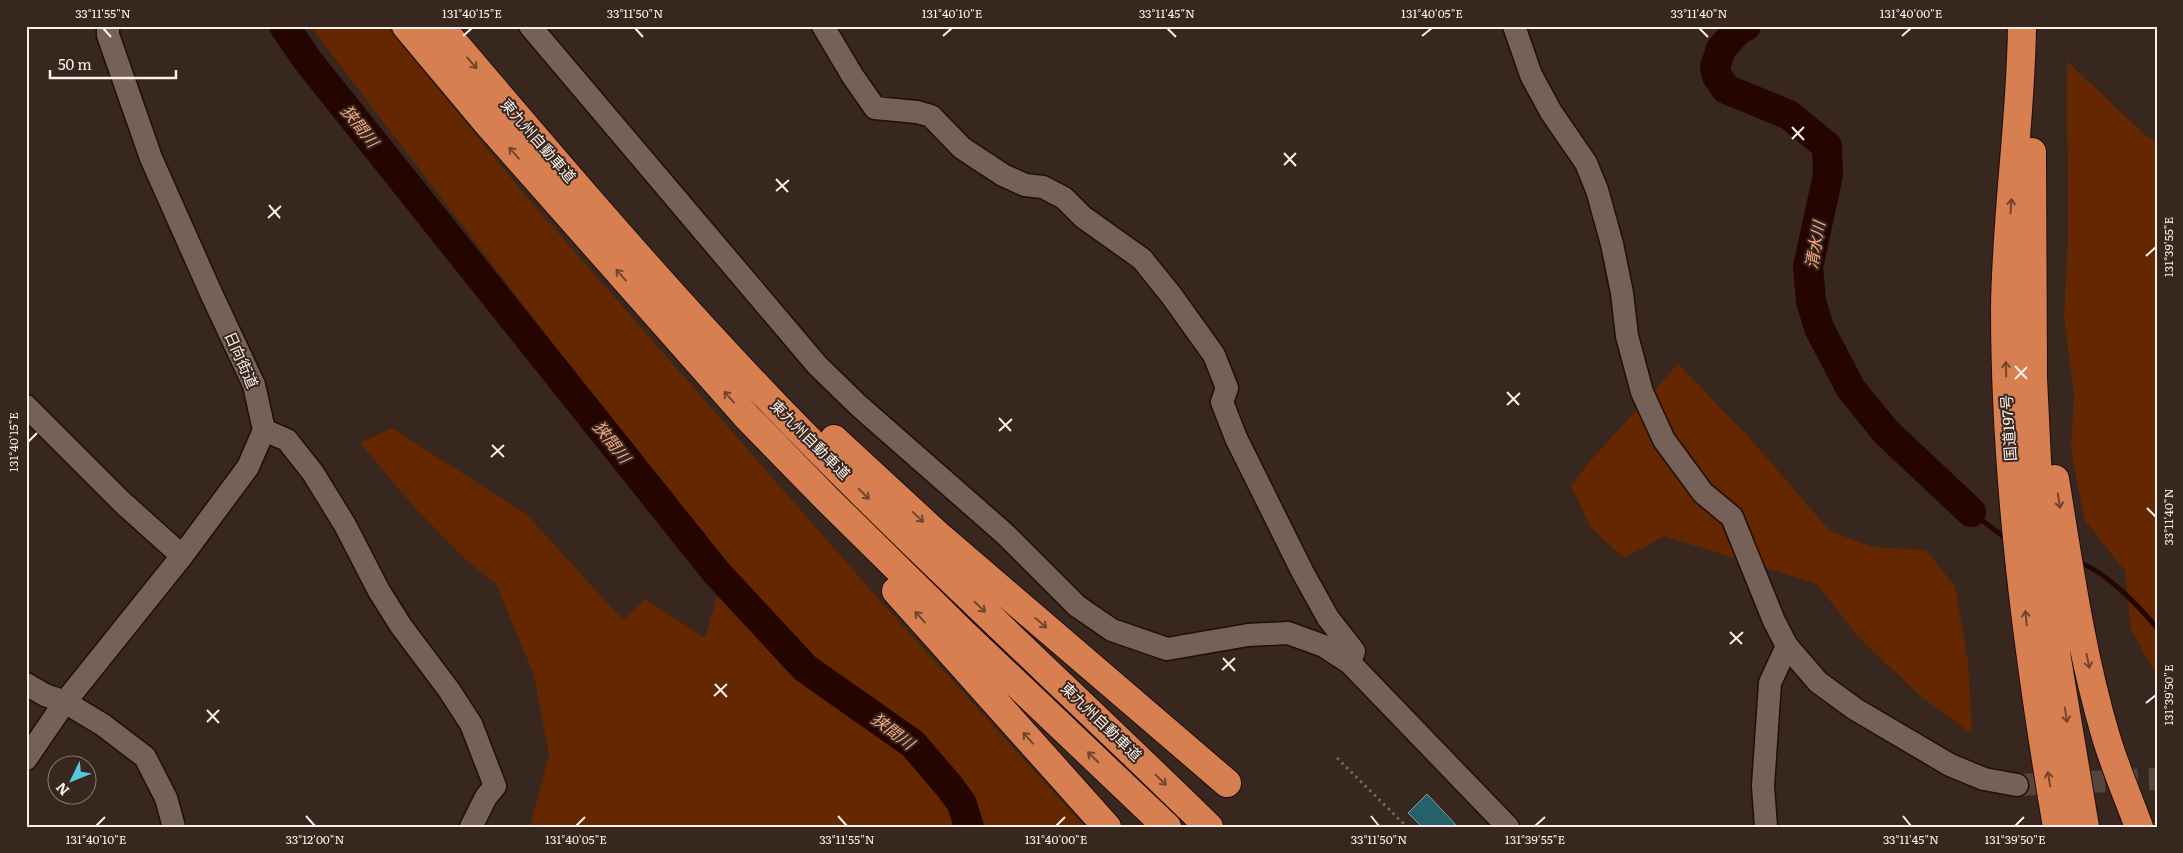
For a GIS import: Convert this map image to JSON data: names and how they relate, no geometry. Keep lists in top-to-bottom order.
{
  "streets": {
    "highway": ["東九州自動車道", "国道197号"],
    "street": ["日向街道"]
  },
  "water": ["狭間川", "清水川"],
  "scale_bar": "50 m",
  "north": "bottom left",
  "coordinates": [
    "33°11'55\"N",
    "131°40'15\"E",
    "33°11'50\"N",
    "131°40'10\"E",
    "33°11'45\"N",
    "131°40'05\"E",
    "33°11'40\"N",
    "131°40'00\"E",
    "131°39'55\"E",
    "131°39'50\"E",
    "33°12'00\"N"
  ]
}
